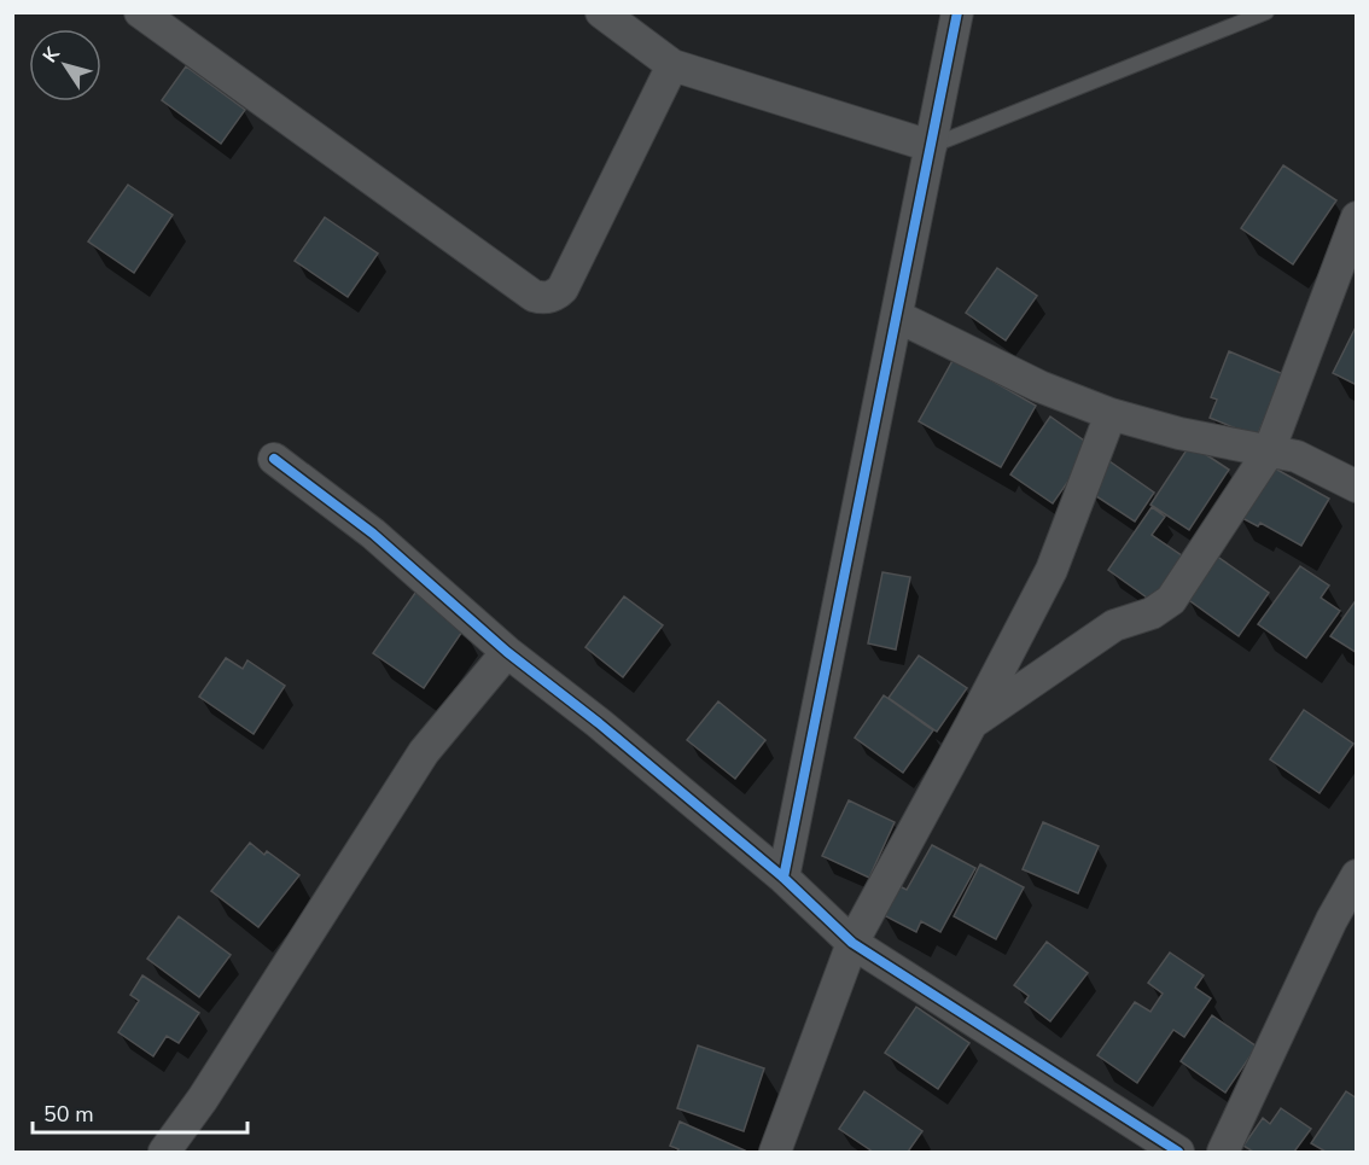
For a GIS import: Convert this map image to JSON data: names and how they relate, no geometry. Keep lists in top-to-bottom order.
{
  "scale_bar": "50 m",
  "north": "top left"
}
